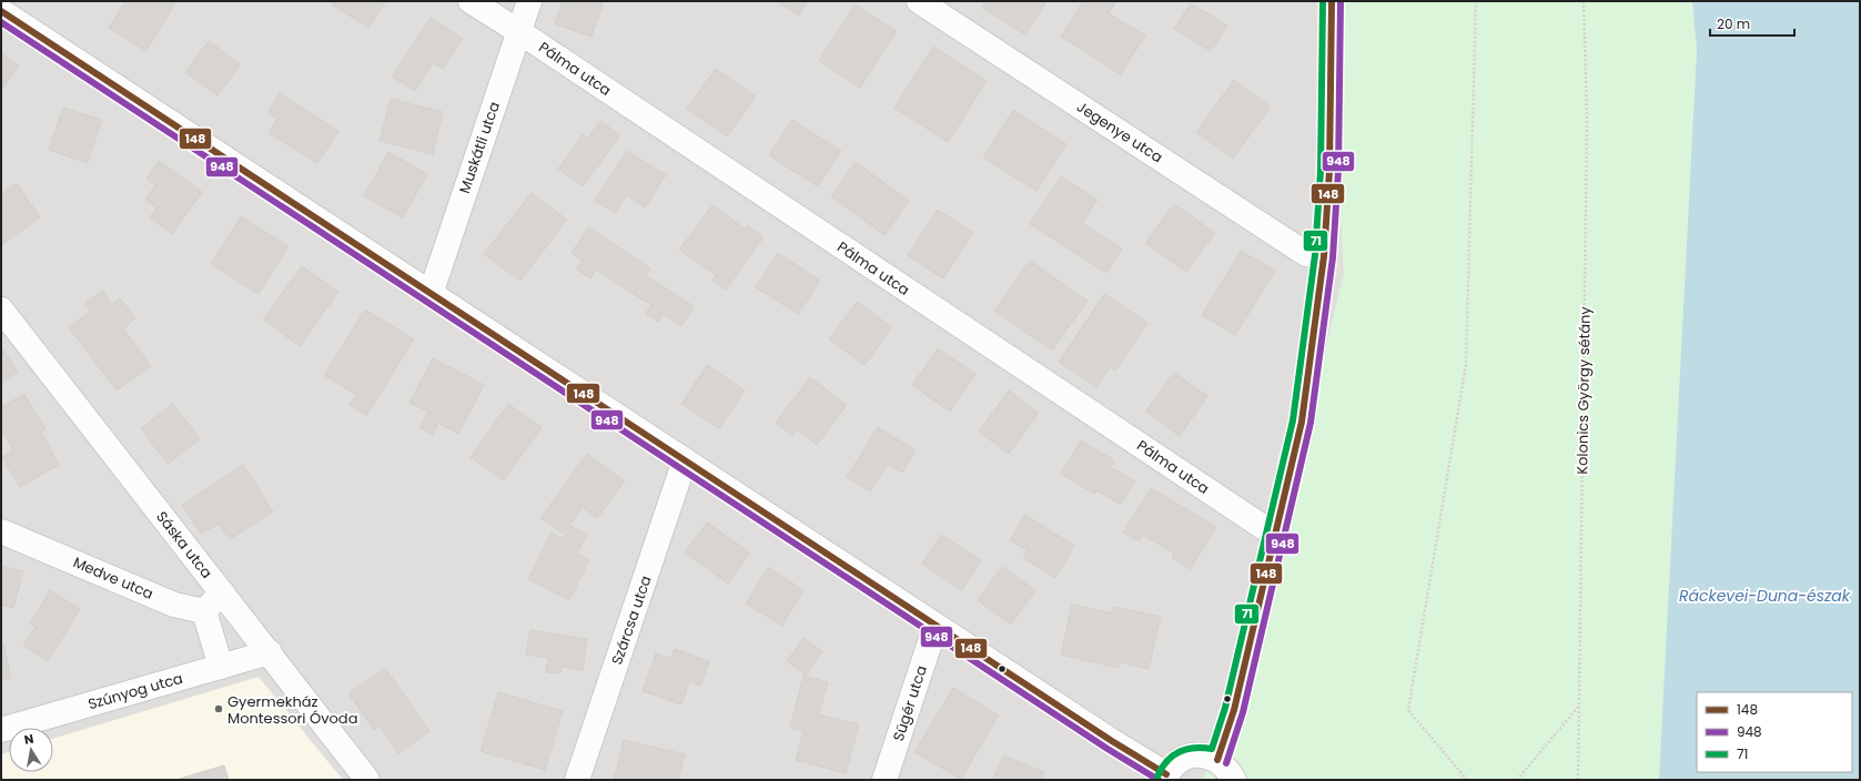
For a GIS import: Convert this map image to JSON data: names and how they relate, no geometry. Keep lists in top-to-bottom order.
{
  "streets": {
    "street": [
      "Pálma utca",
      "Jegenye utca",
      "Muskátli utca",
      "Sáska utca",
      "Medve utca",
      "Szárcsa utca",
      "Szúnyog utca",
      "Sügér utca"
    ],
    "path": ["Kolonics György sétány"]
  },
  "crossings": [
    ["Pálma utca", "Muskátli utca"],
    ["Sáska utca", "Szúnyog utca"]
  ],
  "water": ["Ráckevei-Duna-észak"],
  "places": ["Gyermekház Montessori Óvoda"],
  "lines": ["transit line 148", "transit line 948", "transit line 71"],
  "legend": ["148", "948", "71"],
  "scale_bar": "20 m",
  "north": "top"
}
